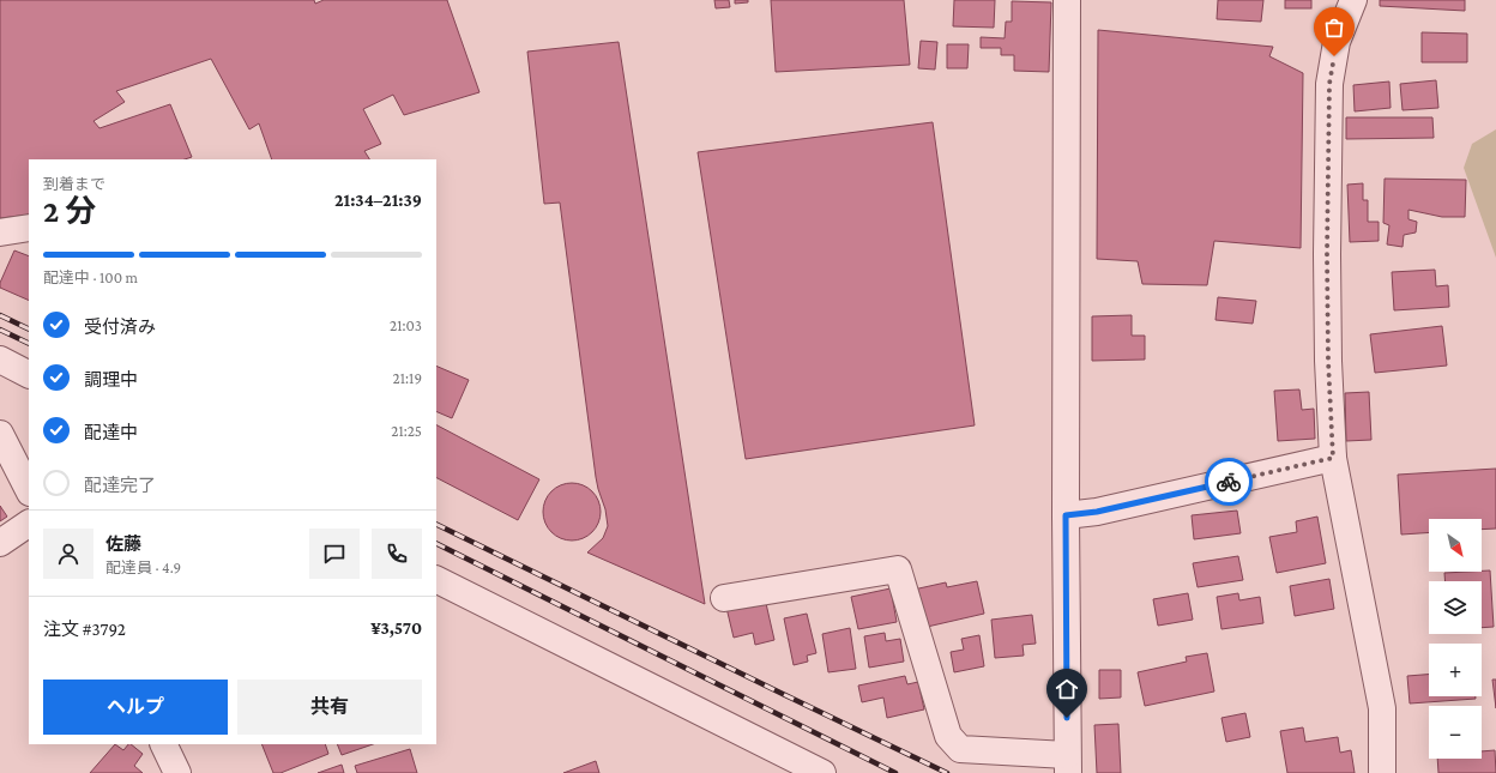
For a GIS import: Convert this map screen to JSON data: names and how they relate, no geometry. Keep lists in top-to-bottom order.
{
  "north": "bottom right",
  "page": {
    "heading": ["2 分", "到着まで", "21:34–21:39"],
    "panel": [
      "佐藤",
      "配達員 · 4.9",
      "注文 #3792",
      "¥3,570"
    ],
    "bar": "配達中 · 100 m",
    "list": [
      ["受付済み", "21:03"],
      ["調理中", "21:19"],
      ["配達中", "21:25"],
      "配達完了"
    ],
    "map_buttons": ["+", "−"],
    "buttons": ["ヘルプ", "共有"]
  }
}
